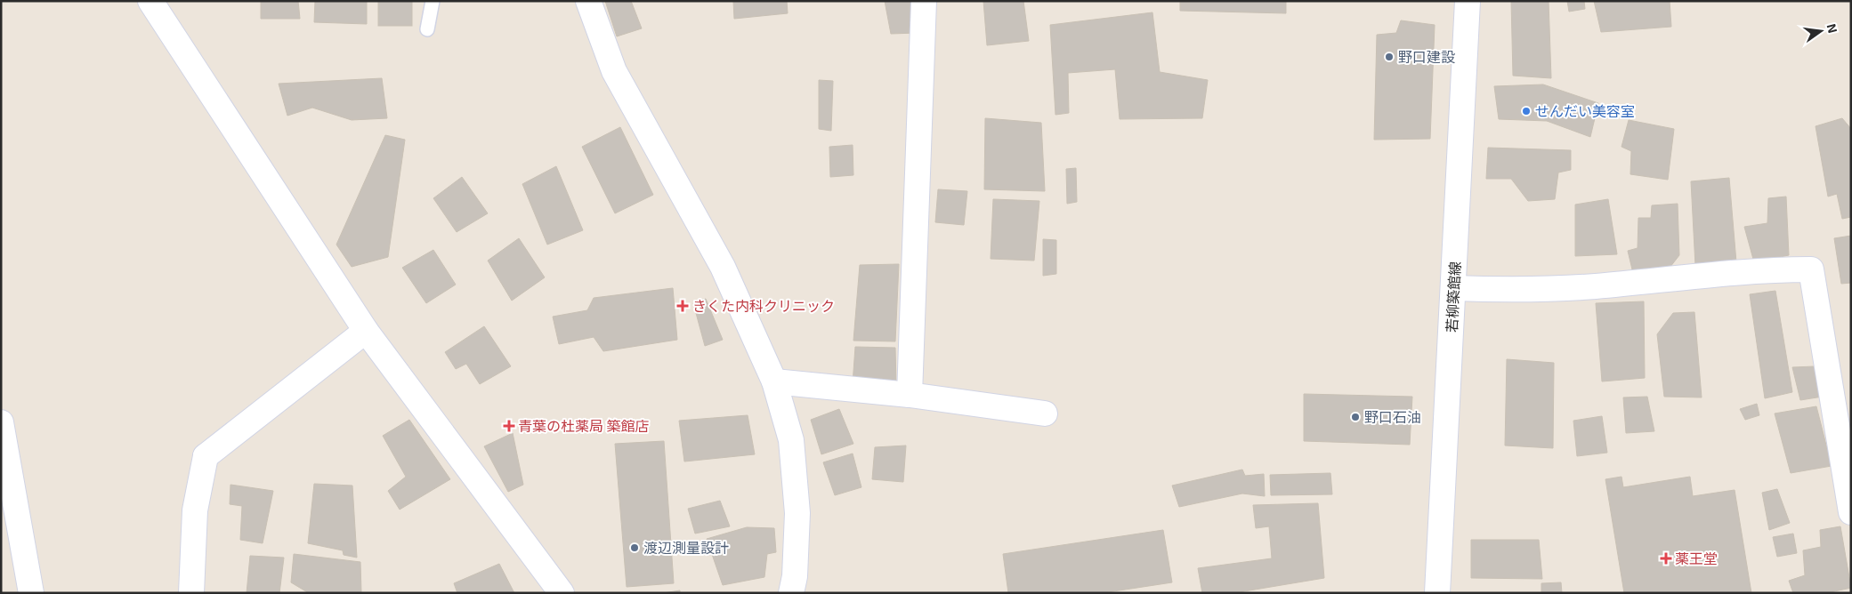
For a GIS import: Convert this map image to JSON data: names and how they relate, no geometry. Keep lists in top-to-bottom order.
{
  "streets": {
    "street": ["若柳築館線"]
  },
  "places": {
    "other": [
      "野口建設",
      "せんだい美容室",
      "野口石油",
      "渡辺測量設計"
    ],
    "health": ["きくた内科クリニック", "青葉の杜薬局 築館店", "薬王堂"]
  },
  "north": "right"
}
